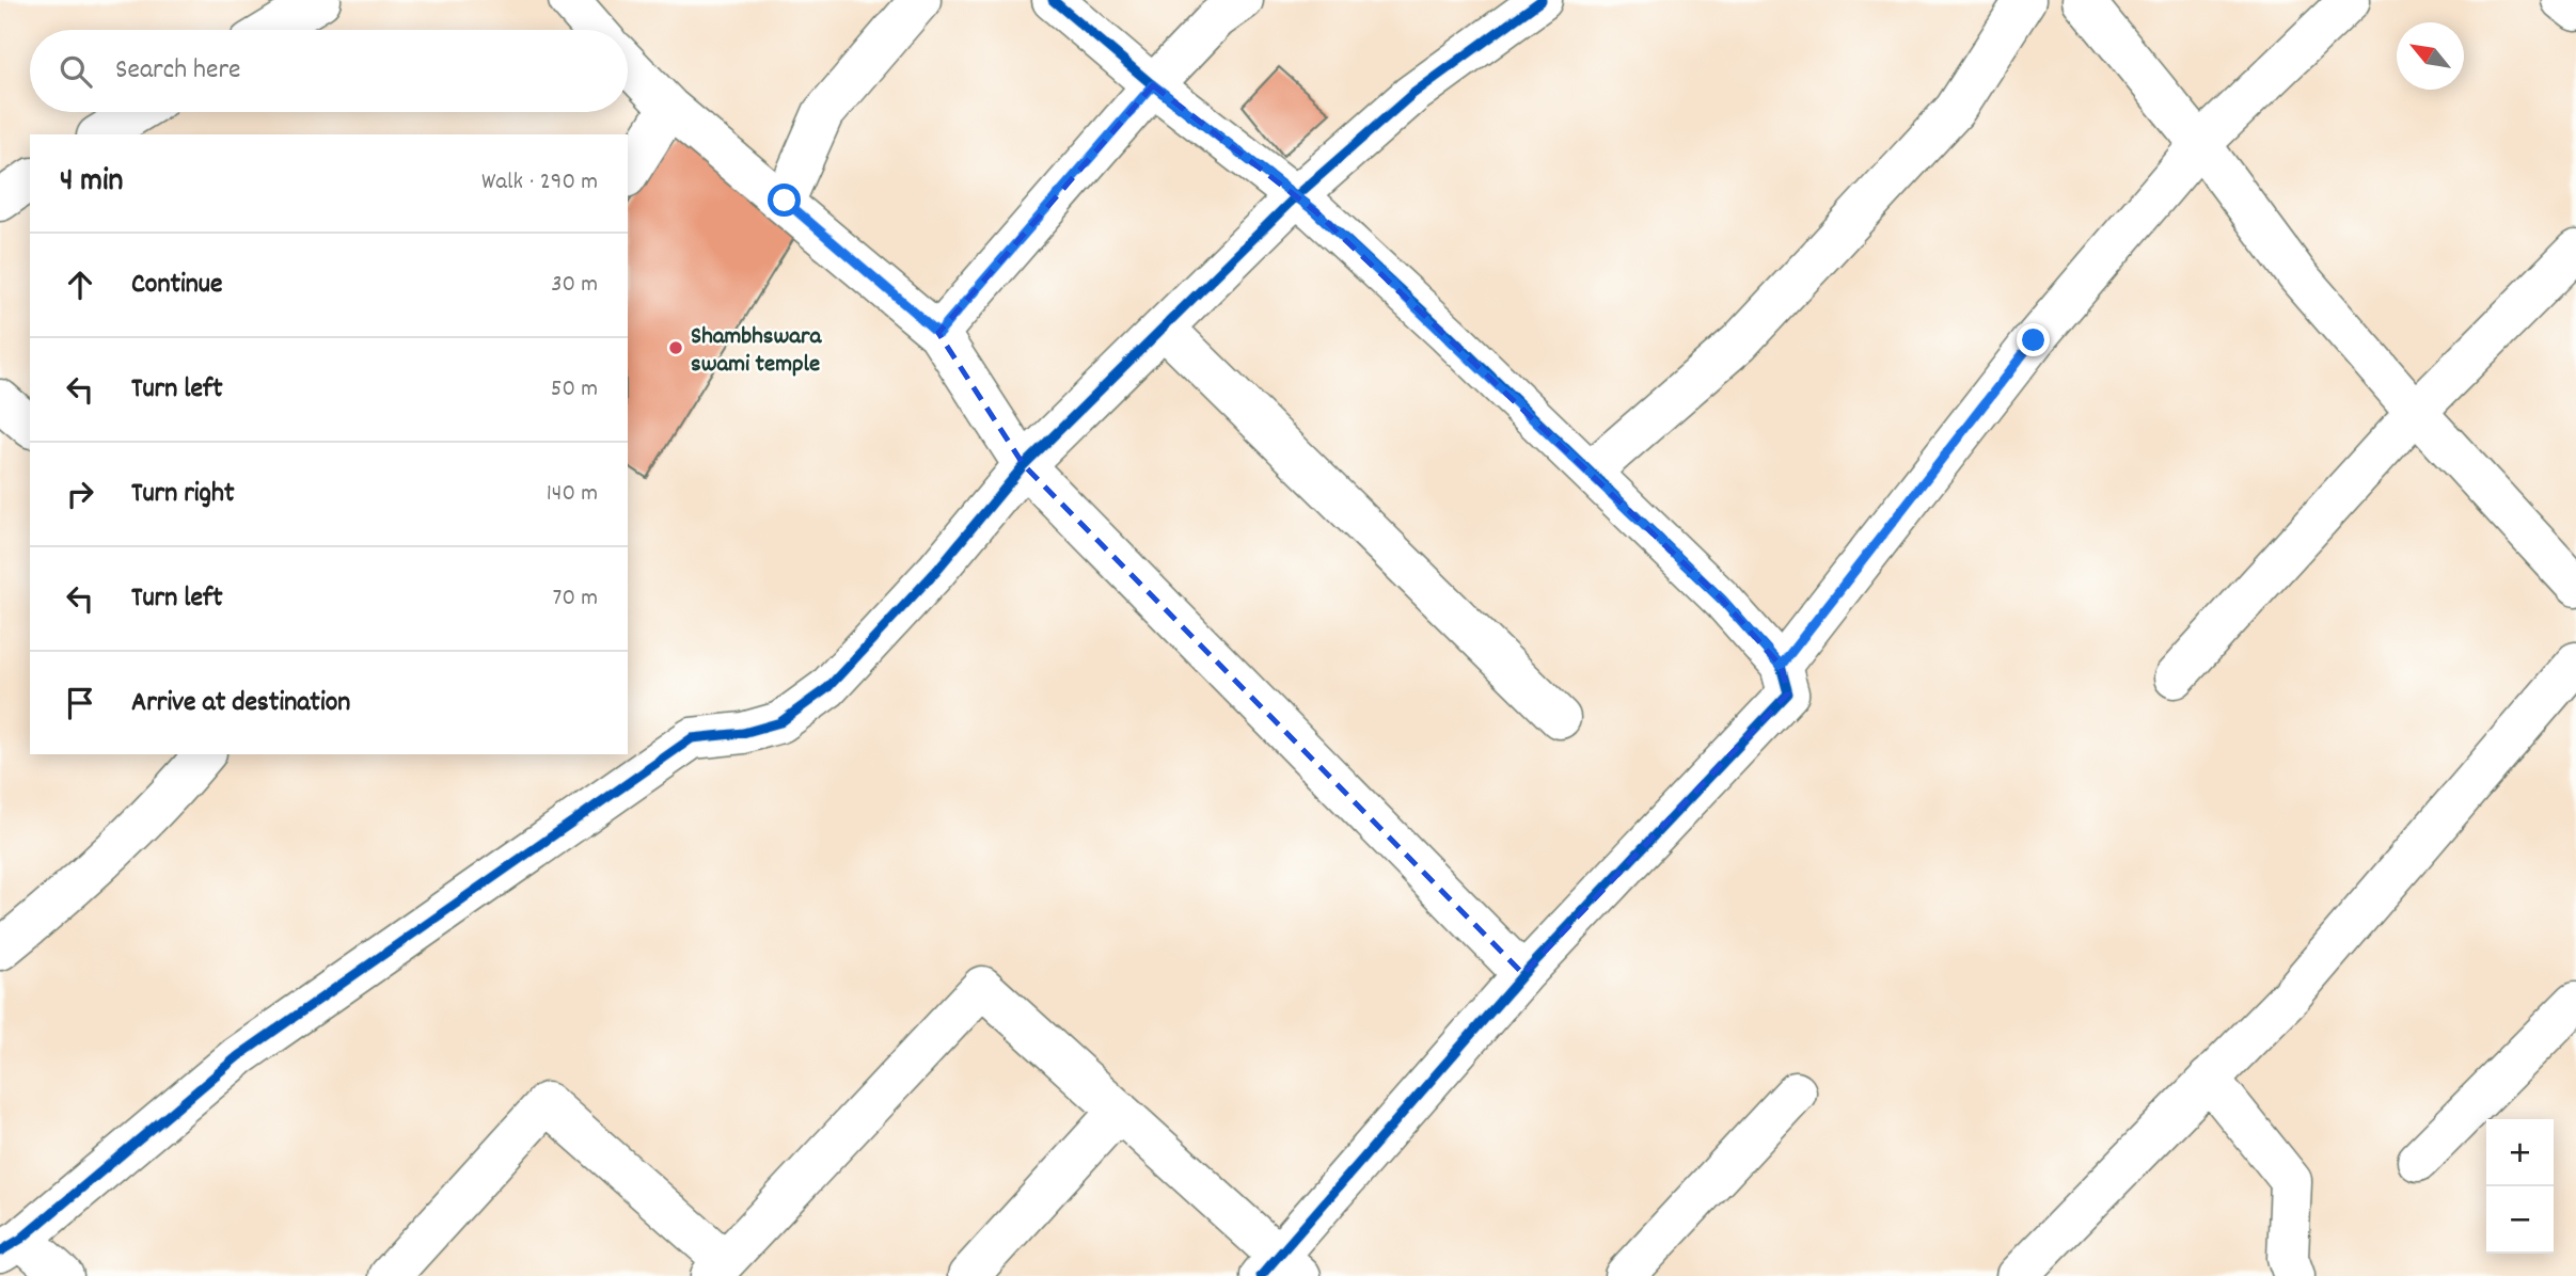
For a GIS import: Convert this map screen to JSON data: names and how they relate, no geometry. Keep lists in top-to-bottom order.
{
  "places": ["Shambhswara swami temple"],
  "north": "top left",
  "page": {
    "search": "Search here",
    "heading": ["4 min", "Walk · 290 m"],
    "list": [
      ["Continue", "30 m"],
      ["Turn left", "50 m"],
      ["Turn right", "140 m"],
      ["Turn left", "70 m"],
      "Arrive at destination"
    ],
    "map_buttons": ["+", "−"]
  }
}
